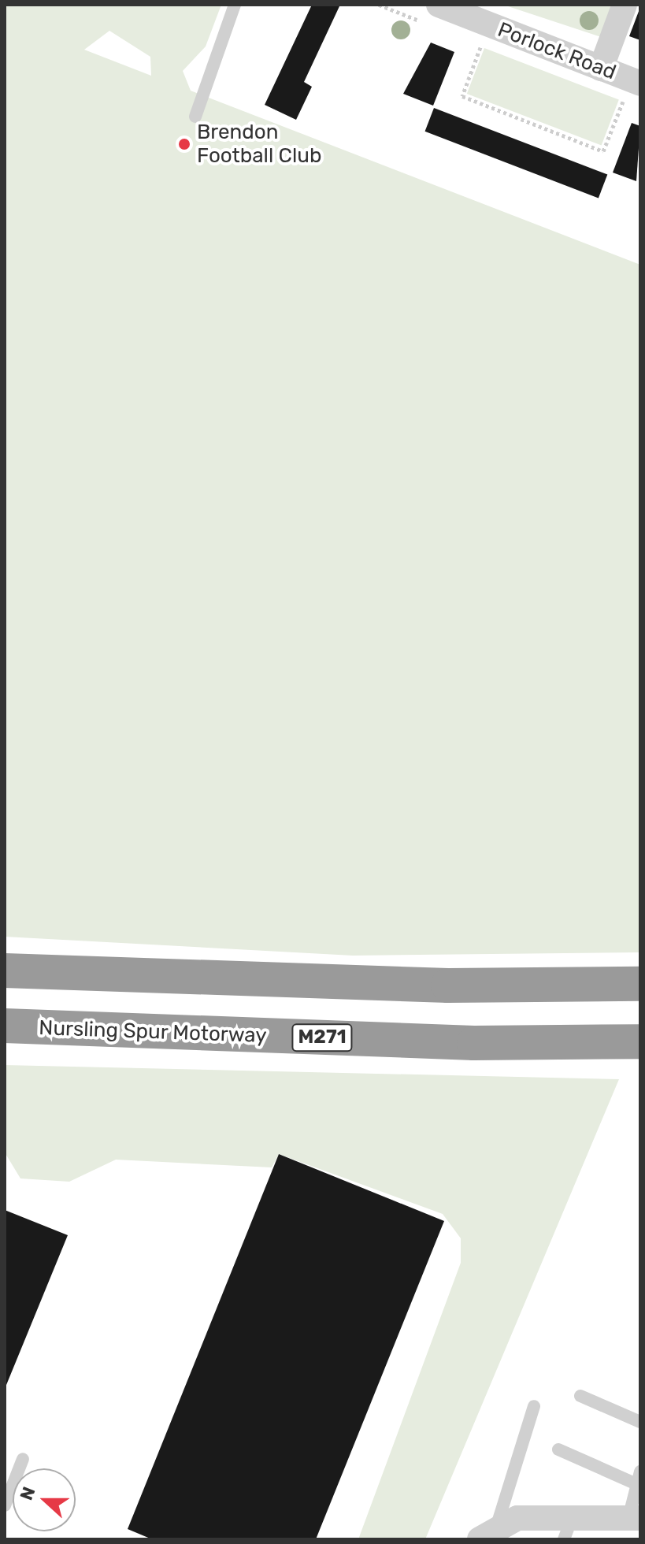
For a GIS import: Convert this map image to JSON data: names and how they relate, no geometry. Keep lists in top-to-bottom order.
{
  "streets": {
    "highway": ["Nursling Spur Motorway", "M271"],
    "street": ["Porlock Road"]
  },
  "places": ["Brendon Football Club"],
  "north": "left"
}
